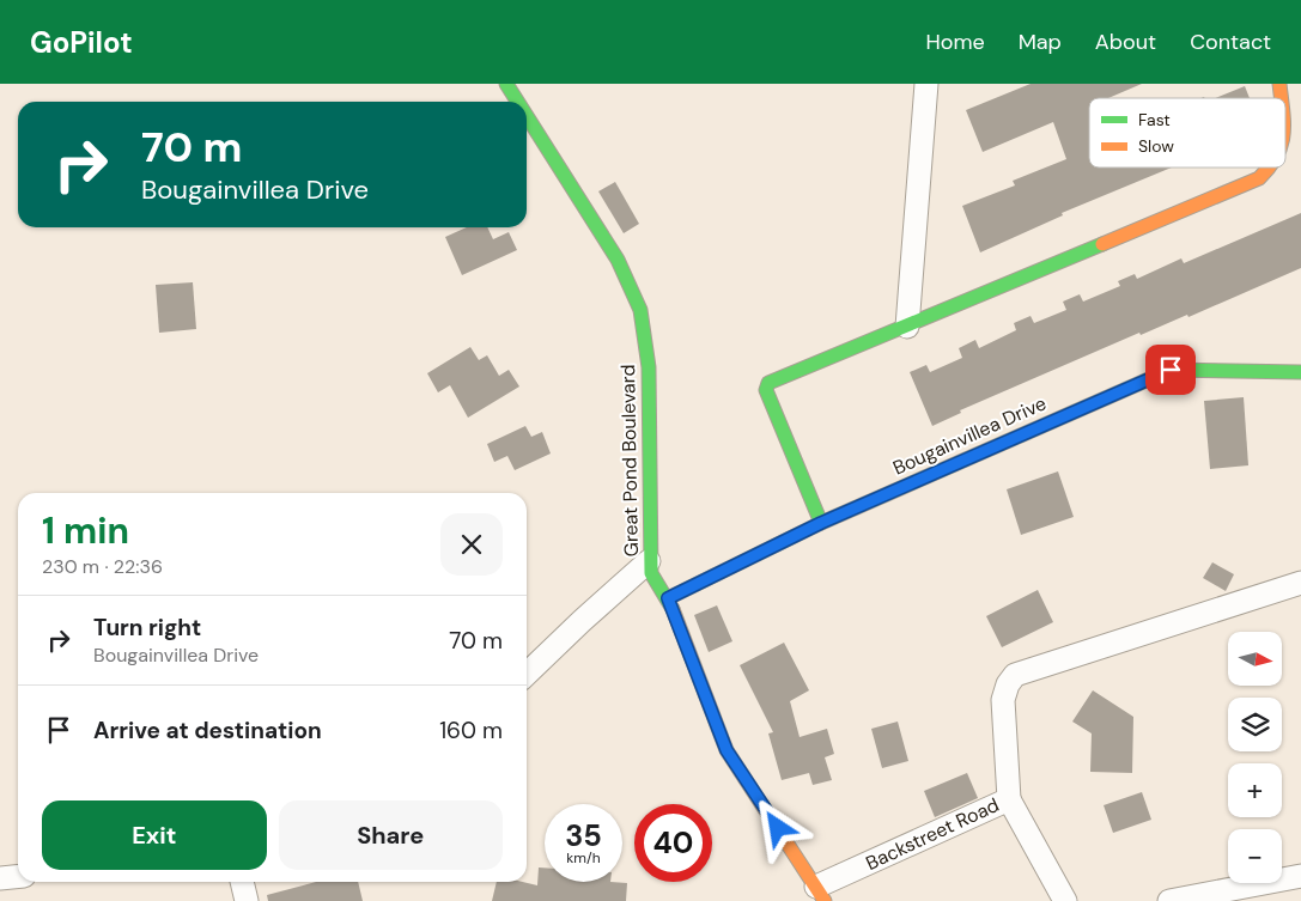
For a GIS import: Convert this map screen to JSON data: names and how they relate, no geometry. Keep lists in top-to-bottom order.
{
  "streets": {
    "street": ["Bougainvillea Drive", "Great Pond Boulevard", "Backstreet Road"]
  },
  "crossings": [
    ["Bougainvillea Drive", "Great Pond Boulevard"],
    ["Great Pond Boulevard", "Backstreet Road"]
  ],
  "legend": ["Fast", "Slow"],
  "north": "right",
  "page": {
    "header": "GoPilot",
    "nav": [
      "Home",
      "Map",
      "About",
      "Contact"
    ],
    "turn": ["70 m", "Bougainvillea Drive"],
    "heading": ["1 min", "230 m · 22:36"],
    "list": [
      {
        "name": "Turn right",
        "note": "Bougainvillea Drive",
        "value": "70 m"
      },
      {
        "name": "Arrive at destination",
        "value": "160 m"
      }
    ],
    "map_buttons": ["+", "−"],
    "buttons": ["Exit", "Share"],
    "speed": "35 km/h",
    "limit": "40"
  }
}
